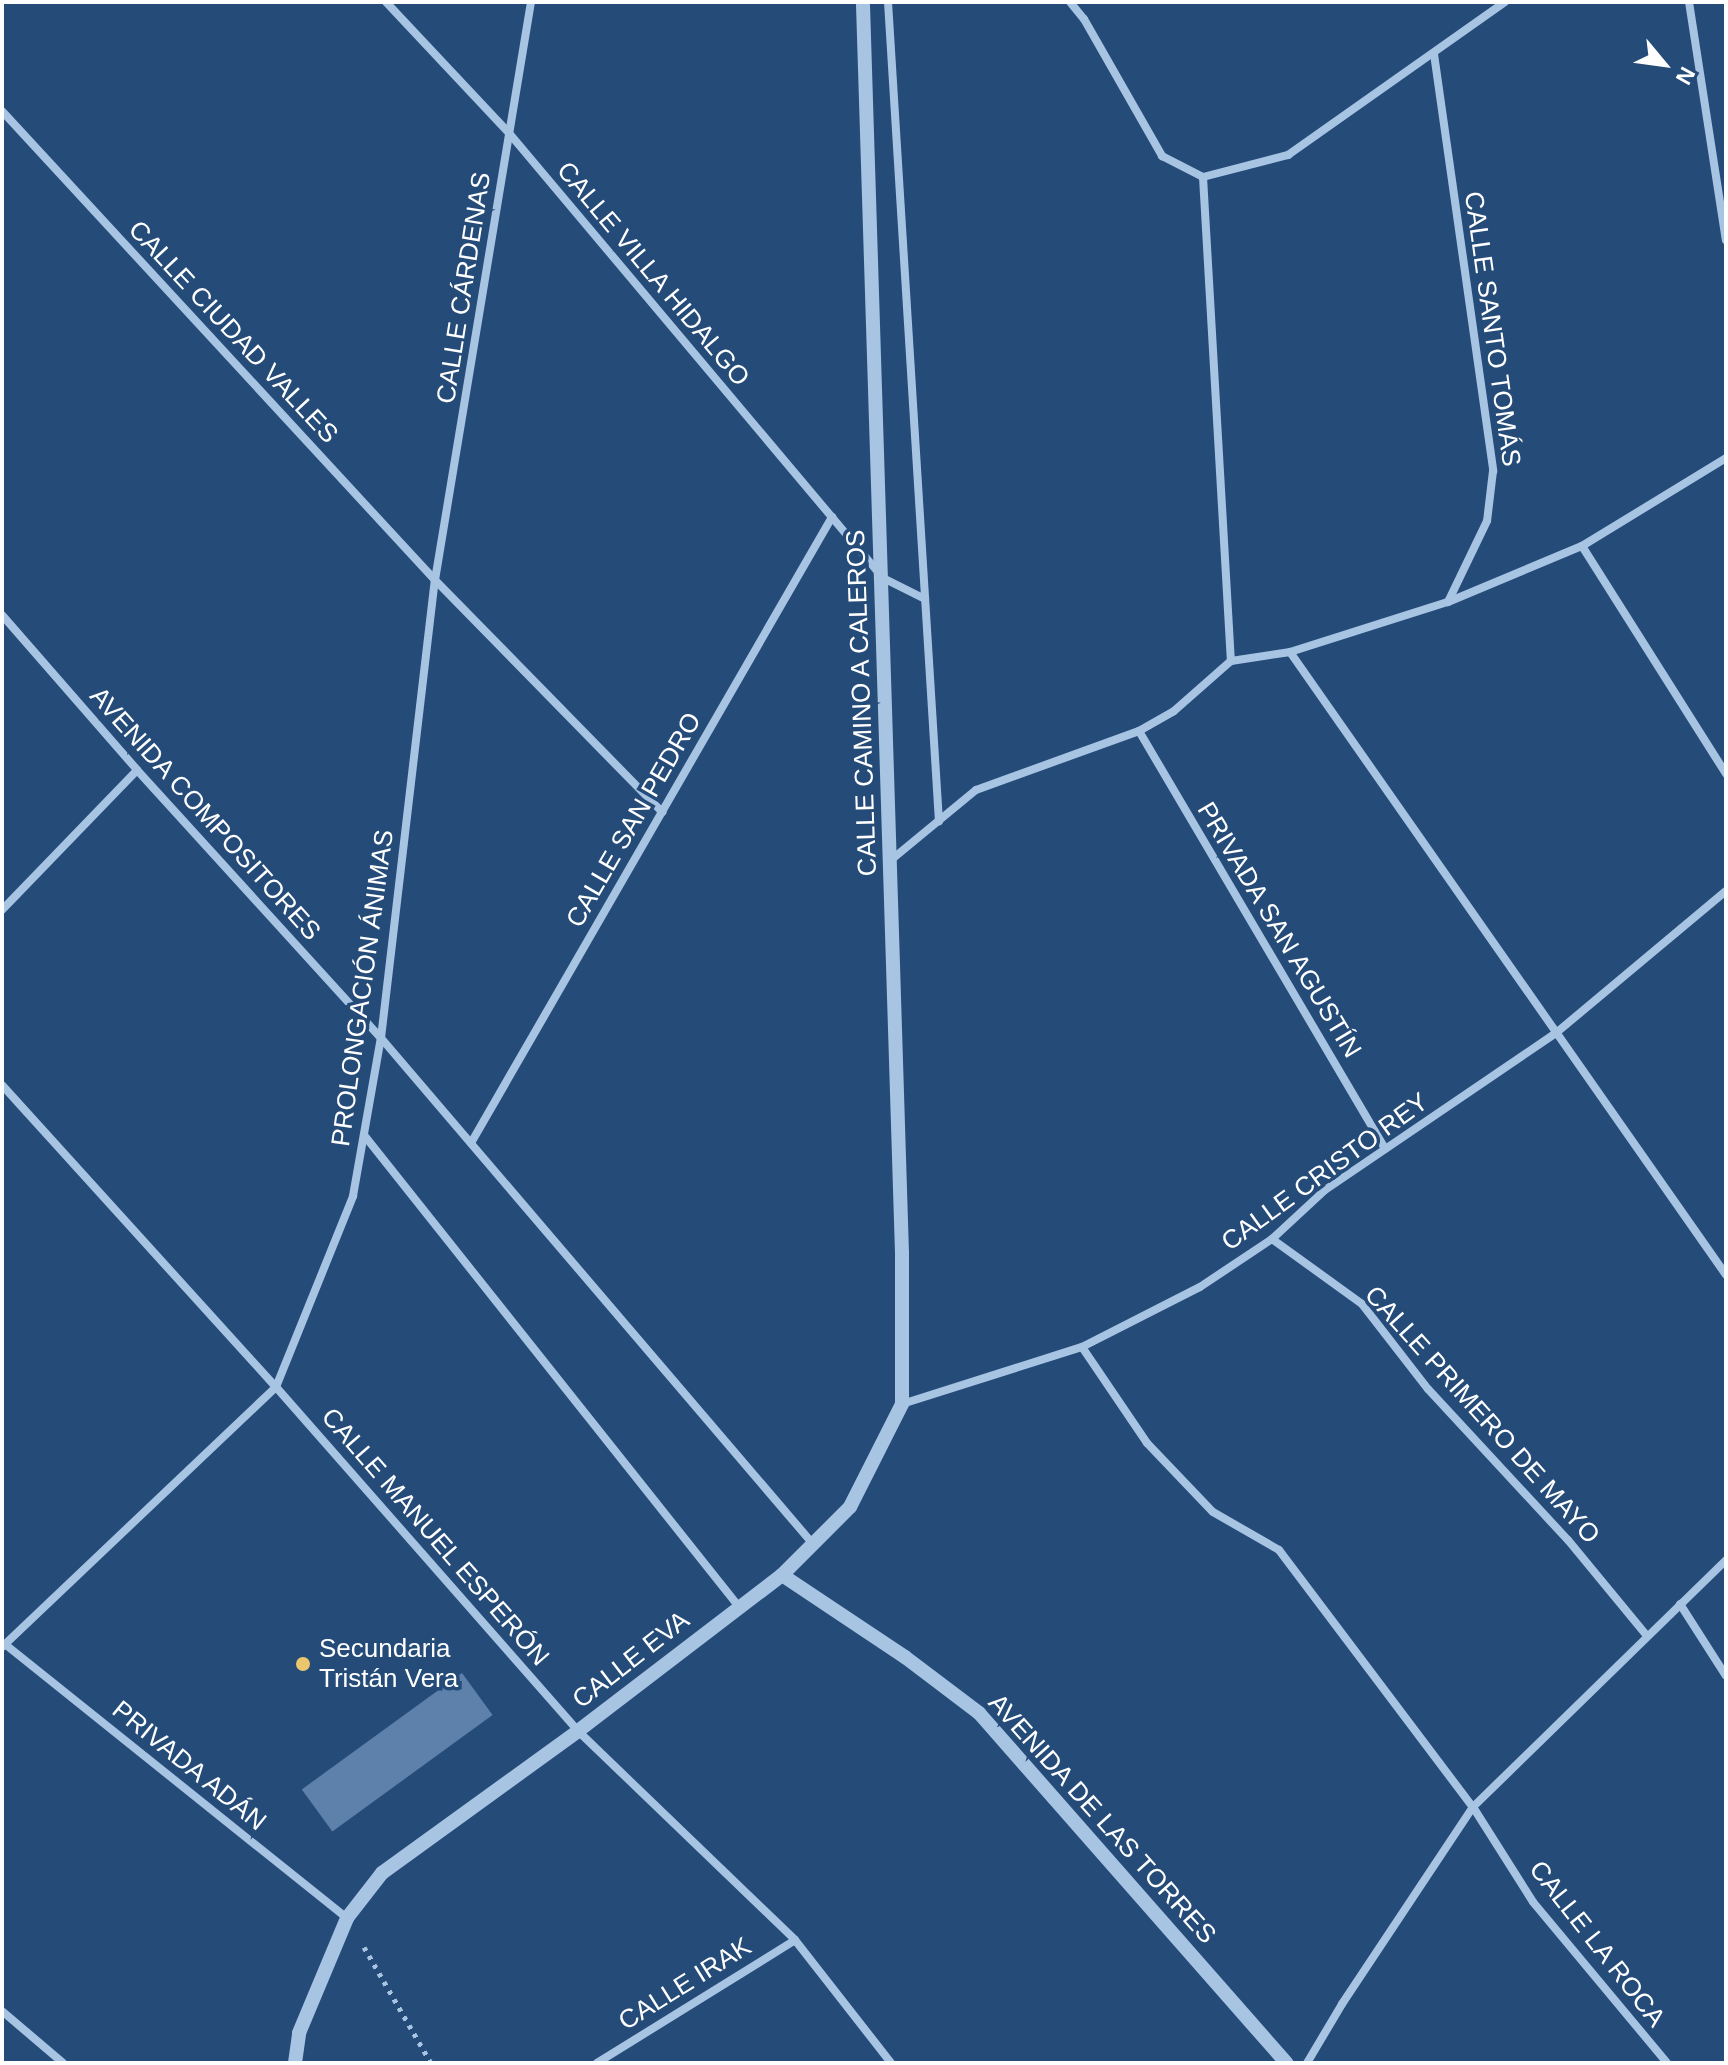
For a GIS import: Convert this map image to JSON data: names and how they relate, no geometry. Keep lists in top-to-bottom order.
{
  "streets": {
    "street": [
      "CALLE VILLA HIDALGO",
      "CALLE CÁRDENAS",
      "CALLE SANTO TOMÁS",
      "CALLE CIUDAD VALLES",
      "CALLE CAMINO A CALEROS",
      "AVENIDA COMPOSITORES",
      "CALLE SAN PEDRO",
      "PRIVADA SAN AGUSTÍN",
      "PROLONGACIÓN ÁNIMAS",
      "CALLE CRISTO REY",
      "CALLE PRIMERO DE MAYO",
      "CALLE MANUEL ESPERÓN",
      "CALLE EVA",
      "PRIVADA ADÁN",
      "AVENIDA DE LAS TORRES",
      "CALLE LA ROCA",
      "CALLE IRAK"
    ]
  },
  "crossings": [
    ["CALLE VILLA HIDALGO", "CALLE CÁRDENAS"],
    ["CALLE VILLA HIDALGO", "CALLE CAMINO A CALEROS"],
    ["CALLE VILLA HIDALGO", "CALLE SAN PEDRO"],
    ["CALLE CÁRDENAS", "CALLE CIUDAD VALLES"],
    ["CALLE CÁRDENAS", "PROLONGACIÓN ÁNIMAS"],
    ["CALLE CIUDAD VALLES", "CALLE SAN PEDRO"],
    ["CALLE CIUDAD VALLES", "PROLONGACIÓN ÁNIMAS"],
    ["CALLE CAMINO A CALEROS", "CALLE CRISTO REY"],
    ["CALLE CAMINO A CALEROS", "CALLE EVA"],
    ["AVENIDA COMPOSITORES", "CALLE SAN PEDRO"],
    ["AVENIDA COMPOSITORES", "PROLONGACIÓN ÁNIMAS"],
    ["AVENIDA COMPOSITORES", "CALLE EVA"],
    ["PRIVADA SAN AGUSTÍN", "CALLE CRISTO REY"],
    ["PROLONGACIÓN ÁNIMAS", "CALLE MANUEL ESPERÓN"],
    ["CALLE CRISTO REY", "CALLE PRIMERO DE MAYO"],
    ["CALLE CRISTO REY", "CALLE EVA"],
    ["CALLE CRISTO REY", "CALLE LA ROCA"],
    ["CALLE MANUEL ESPERÓN", "CALLE EVA"],
    ["CALLE MANUEL ESPERÓN", "CALLE IRAK"],
    ["CALLE EVA", "PRIVADA ADÁN"],
    ["CALLE EVA", "AVENIDA DE LAS TORRES"]
  ],
  "places": ["Secundaria Tristán Vera"],
  "north": "bottom right"
}
